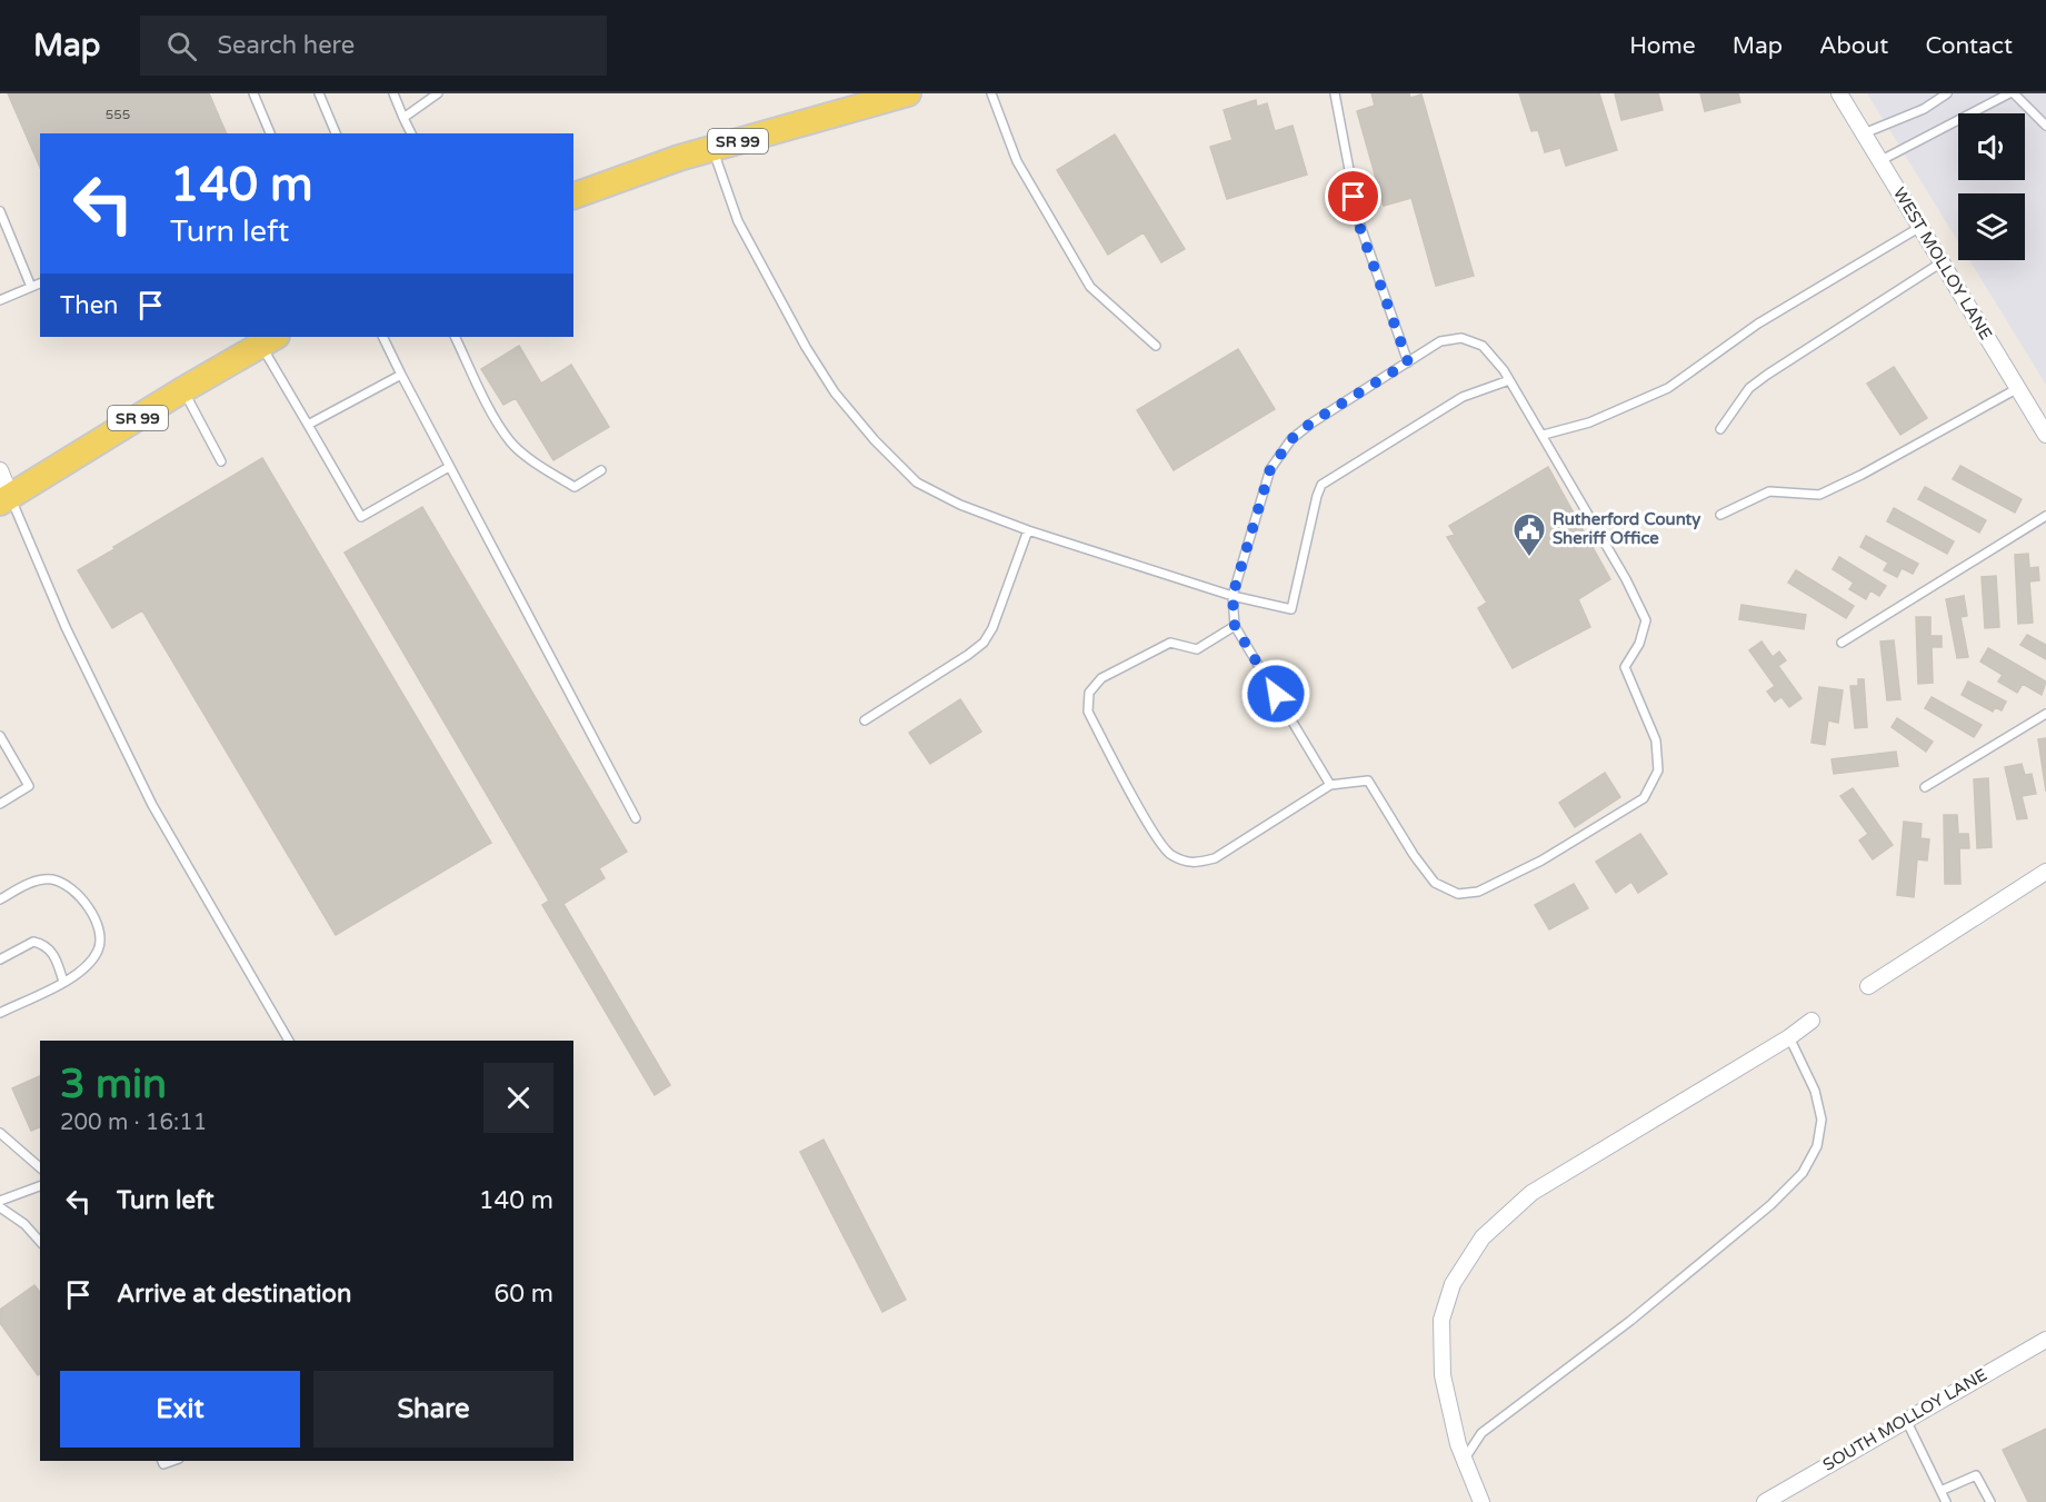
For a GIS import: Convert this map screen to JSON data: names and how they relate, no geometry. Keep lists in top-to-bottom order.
{
  "streets": {
    "main road": ["SR 99"],
    "street": ["WEST MOLLOY LANE", "SOUTH MOLLOY LANE"]
  },
  "places": {
    "public building": ["Rutherford County Sheriff Office"]
  },
  "house_numbers": ["555"],
  "page": {
    "header": "Map",
    "search": "Search here",
    "nav": [
      "Home",
      "Map",
      "About",
      "Contact"
    ],
    "turn": ["140 m", "Turn left"],
    "then": "Then",
    "heading": ["3 min", "200 m · 16:11"],
    "list": [
      {
        "name": "Turn left",
        "value": "140 m"
      },
      {
        "name": "Arrive at destination",
        "value": "60 m"
      }
    ],
    "buttons": ["Exit", "Share"]
  }
}
